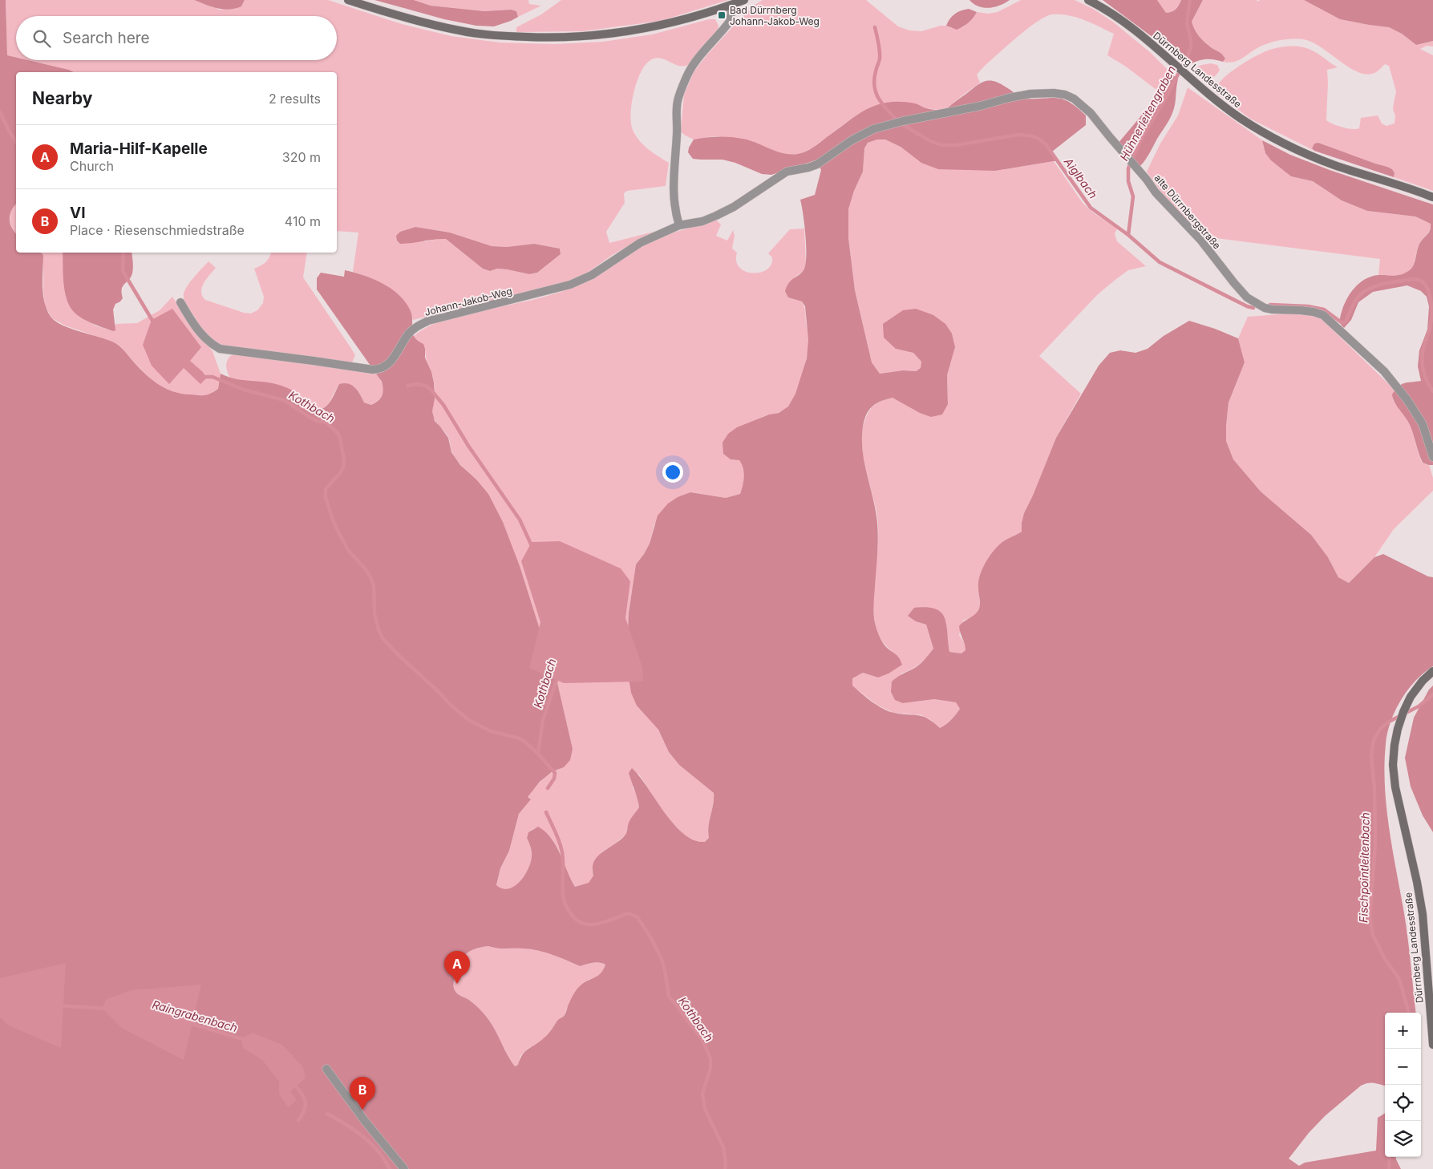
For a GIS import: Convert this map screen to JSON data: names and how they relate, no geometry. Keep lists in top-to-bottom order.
{
  "streets": {
    "main road": ["Dürrnberg Landesstraße"],
    "street": ["alte Dürrnbergstraße", "Johann-Jakob-Weg"]
  },
  "crossings": [
    ["alte Dürrnbergstraße", "Johann-Jakob-Weg"]
  ],
  "water": [
    "Hühnerleitengraben",
    "Aiglbach",
    "Kothbach",
    "Fischpointleitenbach",
    "Raingrabenbach"
  ],
  "places": {
    "transit": ["Bad Dürrnberg Johann-Jakob-Weg"]
  },
  "page": {
    "search": "Search here",
    "heading": ["Nearby", "2 results"],
    "list": [
      {
        "mark": "A",
        "name": "Maria-Hilf-Kapelle",
        "note": "Church",
        "value": "320 m"
      },
      {
        "mark": "B",
        "name": "VI",
        "note": "Place · Riesenschmiedstraße",
        "value": "410 m"
      }
    ],
    "pins": ["A", "B"],
    "map_buttons": ["+", "−"]
  }
}
